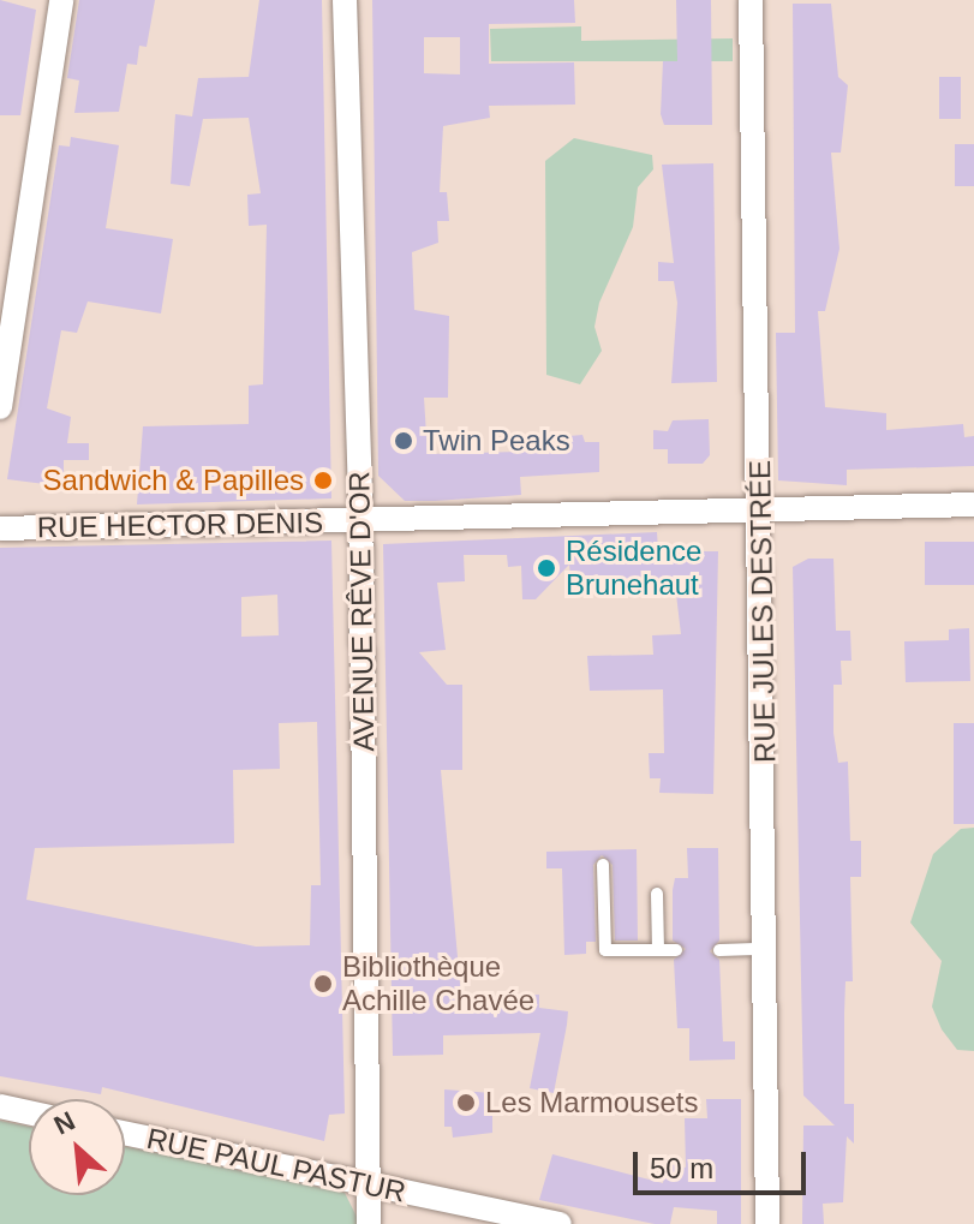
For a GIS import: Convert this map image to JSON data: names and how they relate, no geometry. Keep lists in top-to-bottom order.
{
  "streets": {
    "street": [
      "RUE HECTOR DENIS",
      "AVENUE RÊVE D'OR",
      "RUE JULES DESTRÉE",
      "RUE PAUL PASTUR"
    ]
  },
  "crossings": [
    ["RUE HECTOR DENIS", "AVENUE RÊVE D'OR"],
    ["RUE HECTOR DENIS", "RUE JULES DESTRÉE"],
    ["AVENUE RÊVE D'OR", "RUE PAUL PASTUR"]
  ],
  "places": [
    "Twin Peaks",
    "Sandwich & Papilles",
    "Résidence Brunehaut",
    "Bibliothèque Achille Chavée",
    "Les Marmousets"
  ],
  "scale_bar": "50 m",
  "north": "top left"
}
